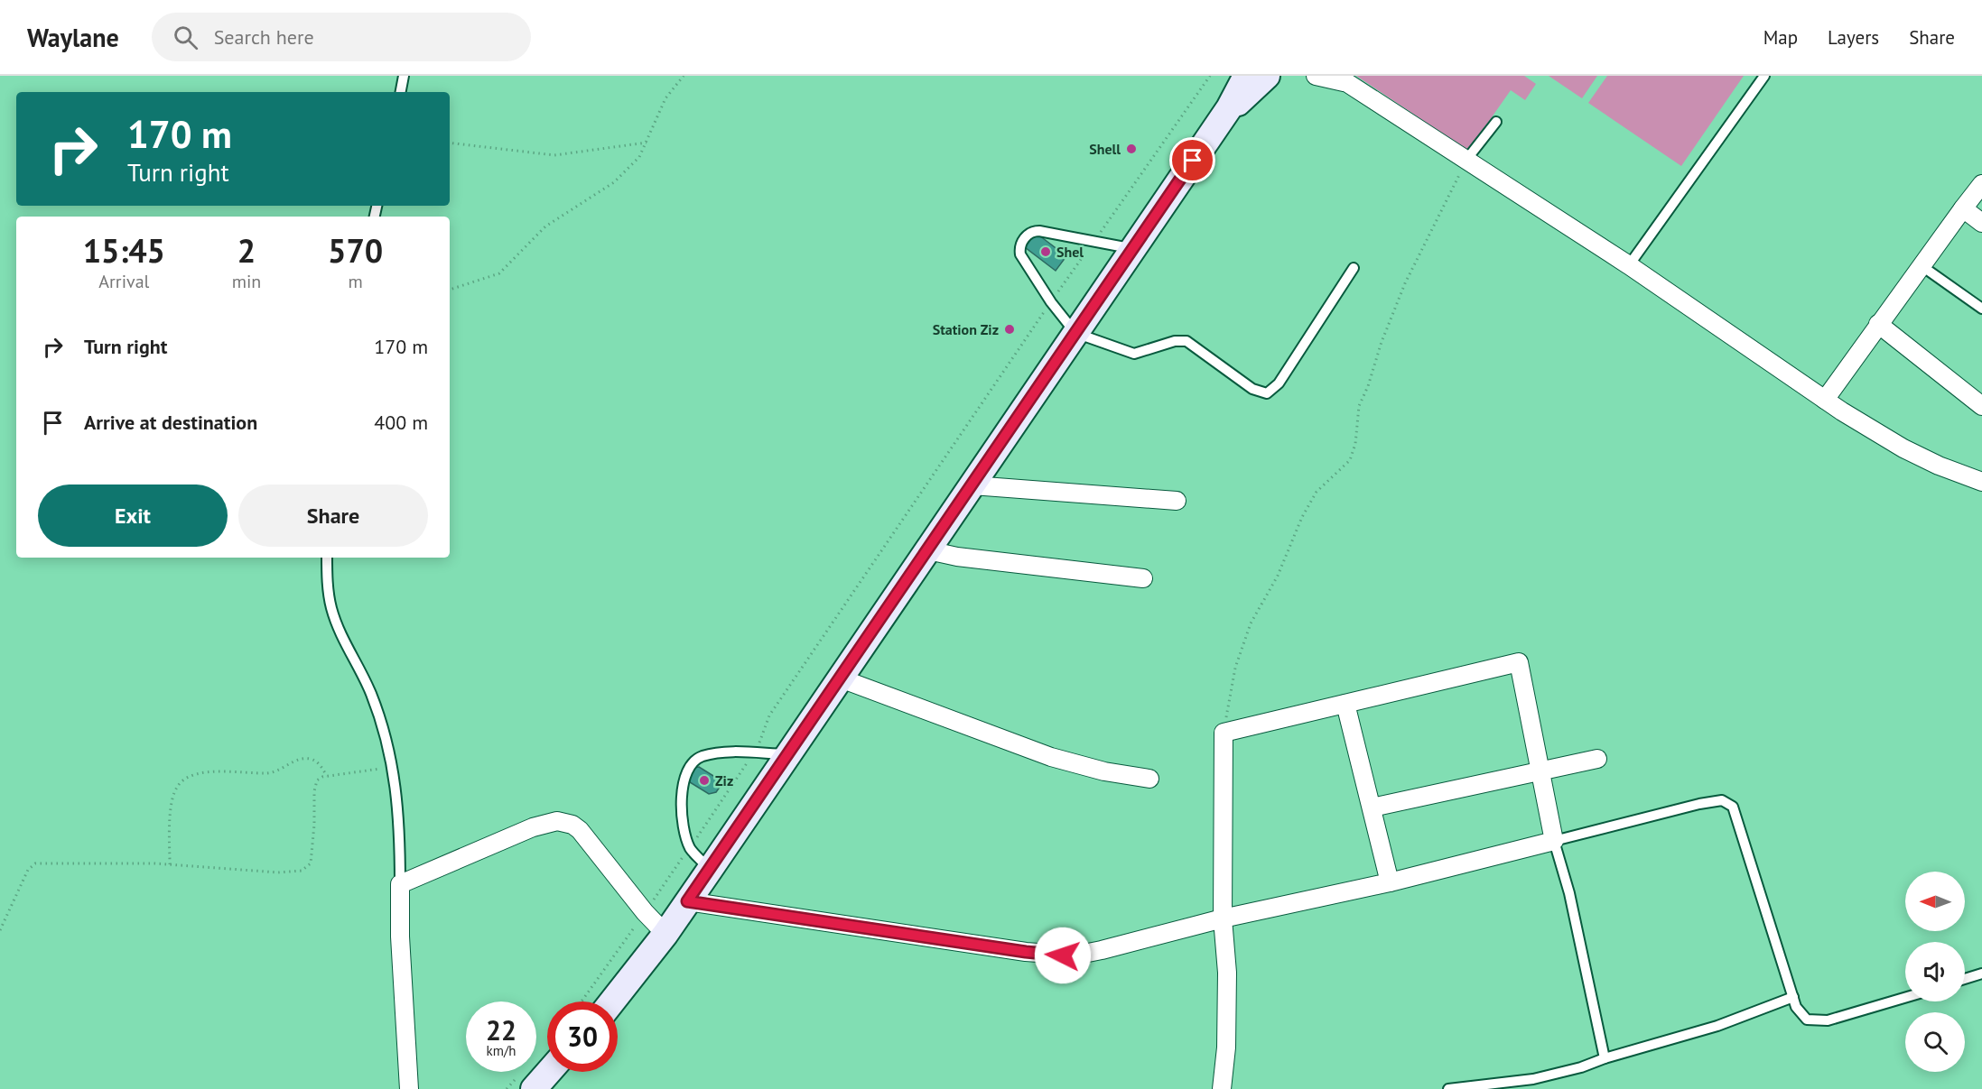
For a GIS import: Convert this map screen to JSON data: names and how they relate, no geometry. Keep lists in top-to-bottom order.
{
  "places": [
    "Shell",
    "Shel",
    "Station Ziz",
    "Ziz"
  ],
  "north": "left",
  "page": {
    "header": "Waylane",
    "search": "Search here",
    "nav": ["Map", "Layers", "Share"],
    "turn": ["170 m", "Turn right"],
    "eta": [
      "15:45",
      "Arrival",
      "2",
      "min",
      "570",
      "m"
    ],
    "list": [
      {
        "name": "Turn right",
        "value": "170 m"
      },
      {
        "name": "Arrive at destination",
        "value": "400 m"
      }
    ],
    "buttons": ["Exit", "Share"],
    "speed": "22 km/h",
    "limit": "30"
  }
}
